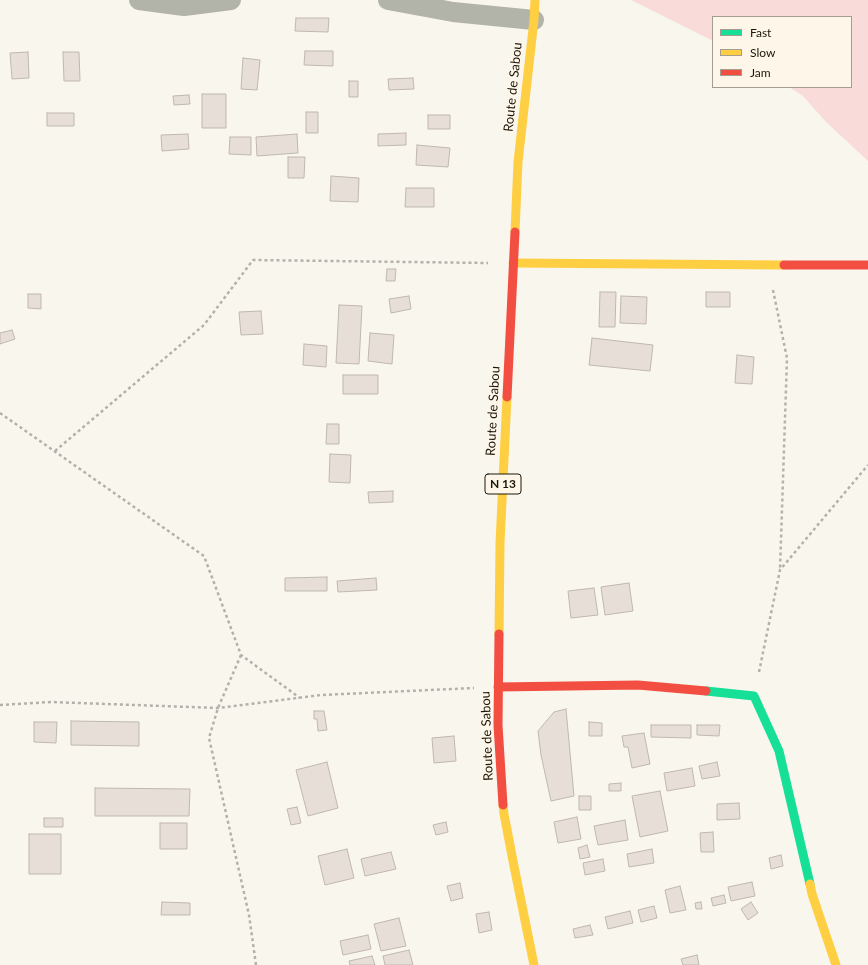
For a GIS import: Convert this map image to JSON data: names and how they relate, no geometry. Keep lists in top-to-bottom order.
{
  "streets": {
    "main road": ["Route de Sabou", "N 13"]
  },
  "legend": ["Fast", "Slow", "Jam"]
}
